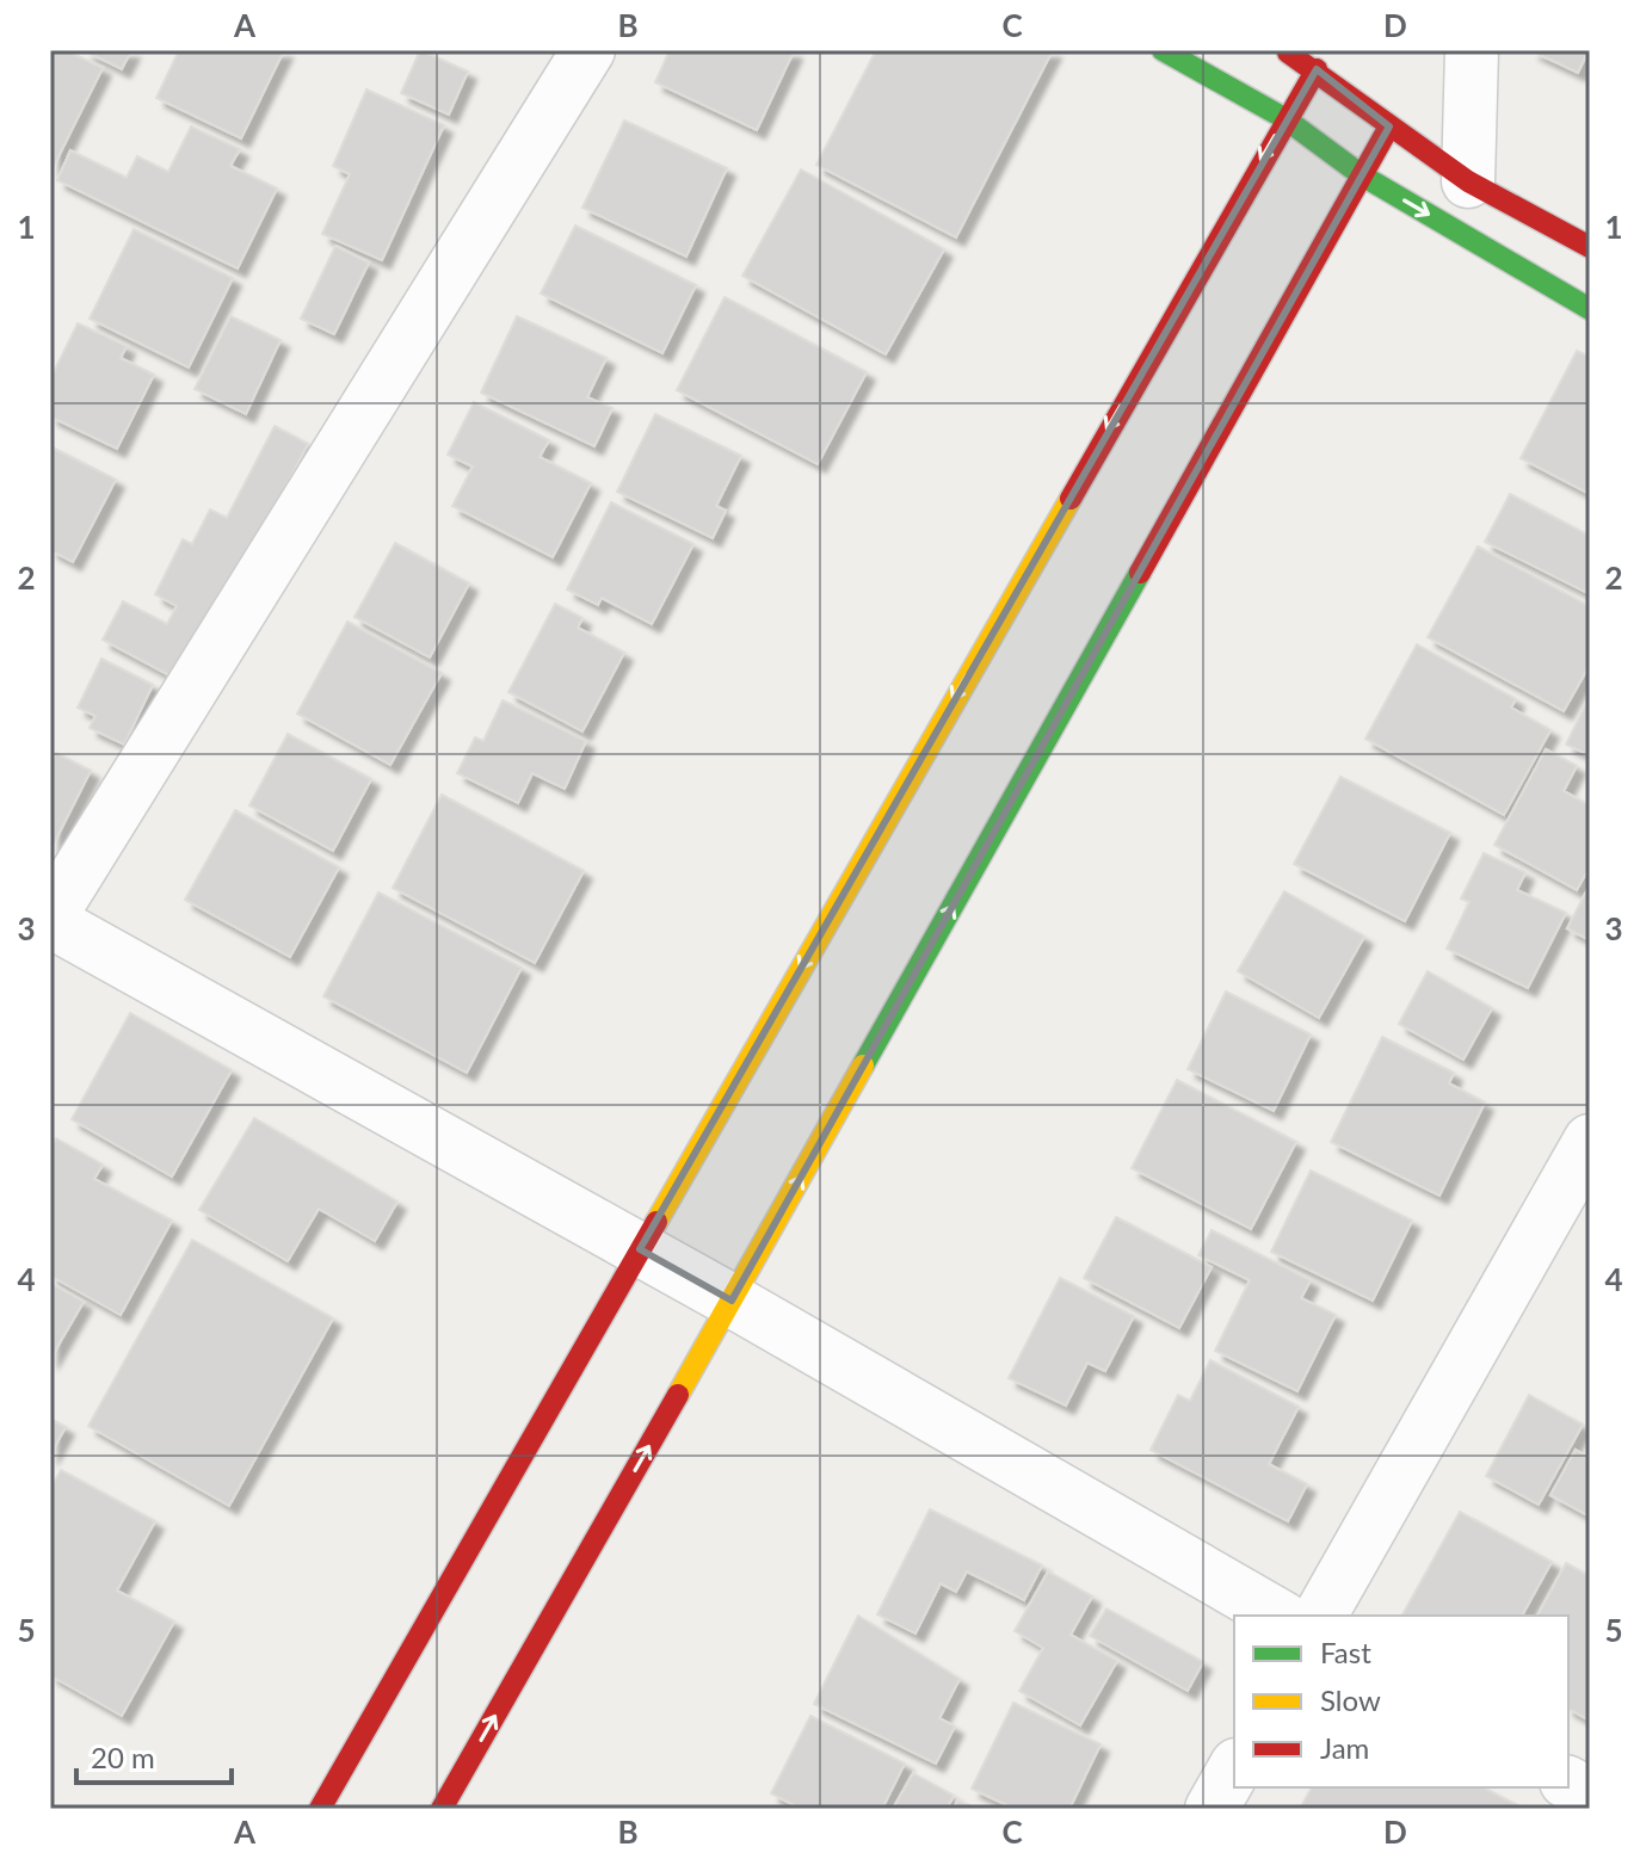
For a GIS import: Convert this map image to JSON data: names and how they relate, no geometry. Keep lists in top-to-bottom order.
{
  "legend": ["Fast", "Slow", "Jam"],
  "scale_bar": "20 m",
  "grid": {
    "columns": [
      "A",
      "B",
      "C",
      "D"
    ],
    "rows": [
      "1",
      "2",
      "3",
      "4",
      "5"
    ]
  }
}
